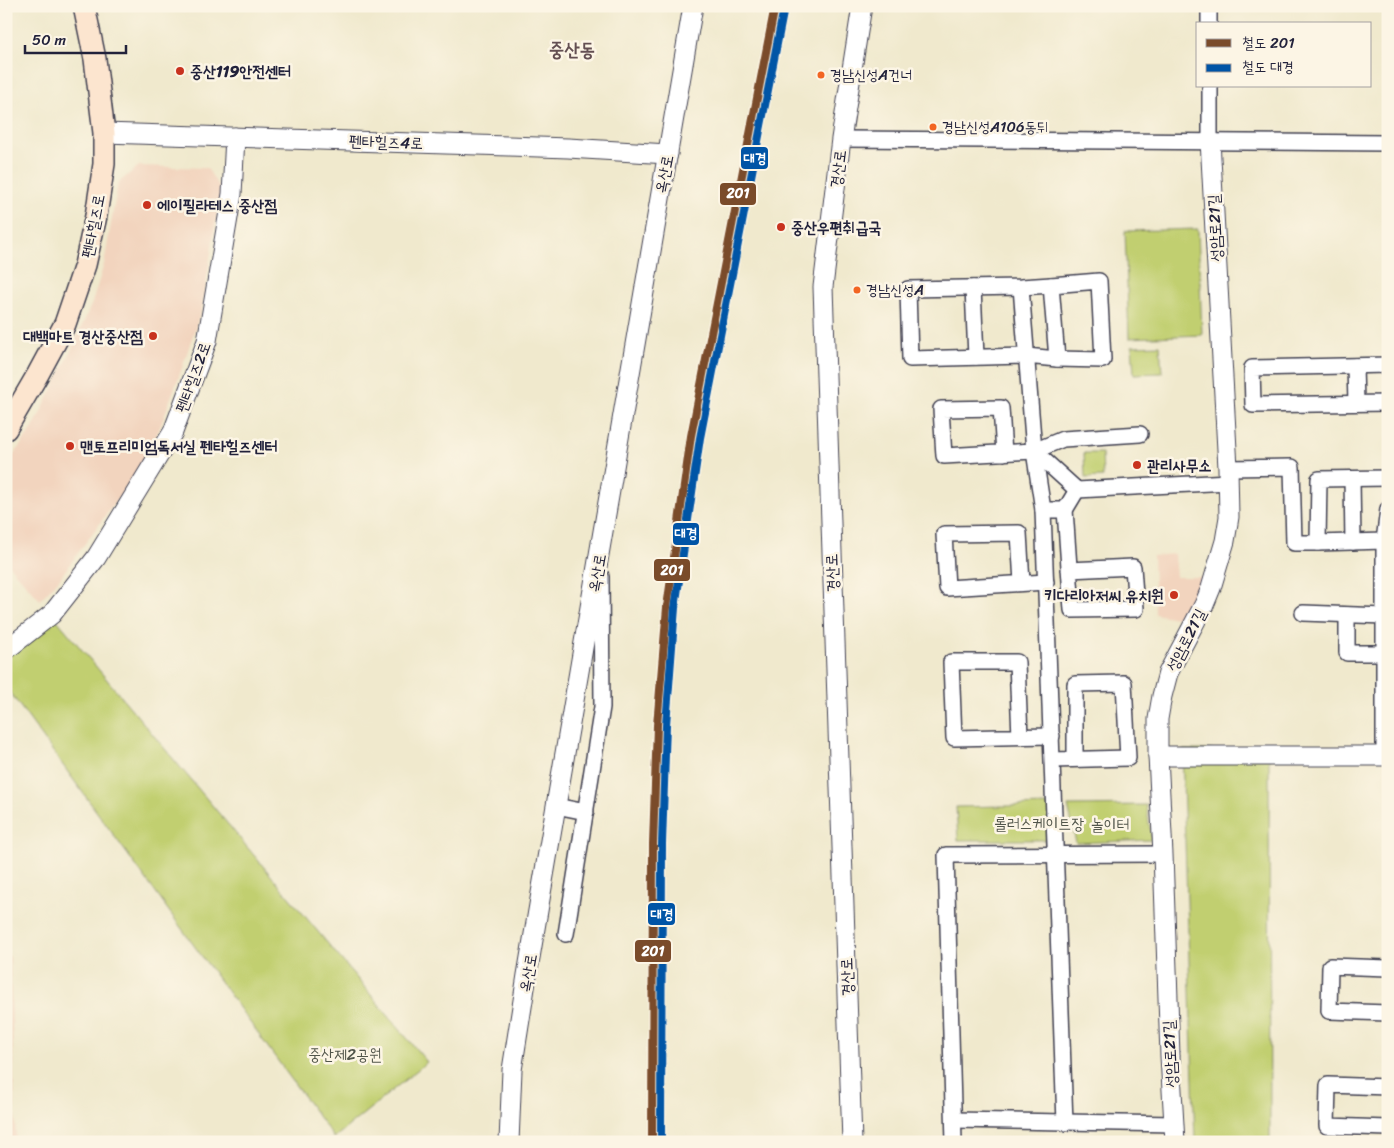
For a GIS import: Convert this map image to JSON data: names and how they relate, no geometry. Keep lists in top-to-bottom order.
{
  "streets": {
    "main road": ["펜타힐즈로"],
    "street": [
      "펜타힐즈4로",
      "경산로",
      "옥산로",
      "성암로21길",
      "펜타힐즈2로"
    ]
  },
  "crossings": [
    ["펜타힐즈4로", "옥산로"],
    ["펜타힐즈4로", "펜타힐즈로"],
    ["펜타힐즈4로", "펜타힐즈2로"]
  ],
  "districts": ["중산동"],
  "parks": ["롤러스케이트장", "놀이터", "중산제2공원"],
  "places": [
    "중산119안전센터",
    "경남신성A건너",
    "경남신성A106동뒤",
    "에이필라테스 중산점",
    "중산우편취급국",
    "경남신성A",
    "대백마트 경산중산점",
    "맨토프리미엄독서실 펜타힐즈센터",
    "관리사무소",
    "키다리아저씨 유치원"
  ],
  "lines": ["rail line 201", "rail line 대경"],
  "legend": ["철도 201", "철도 대경"],
  "scale_bar": "50 m"
}
